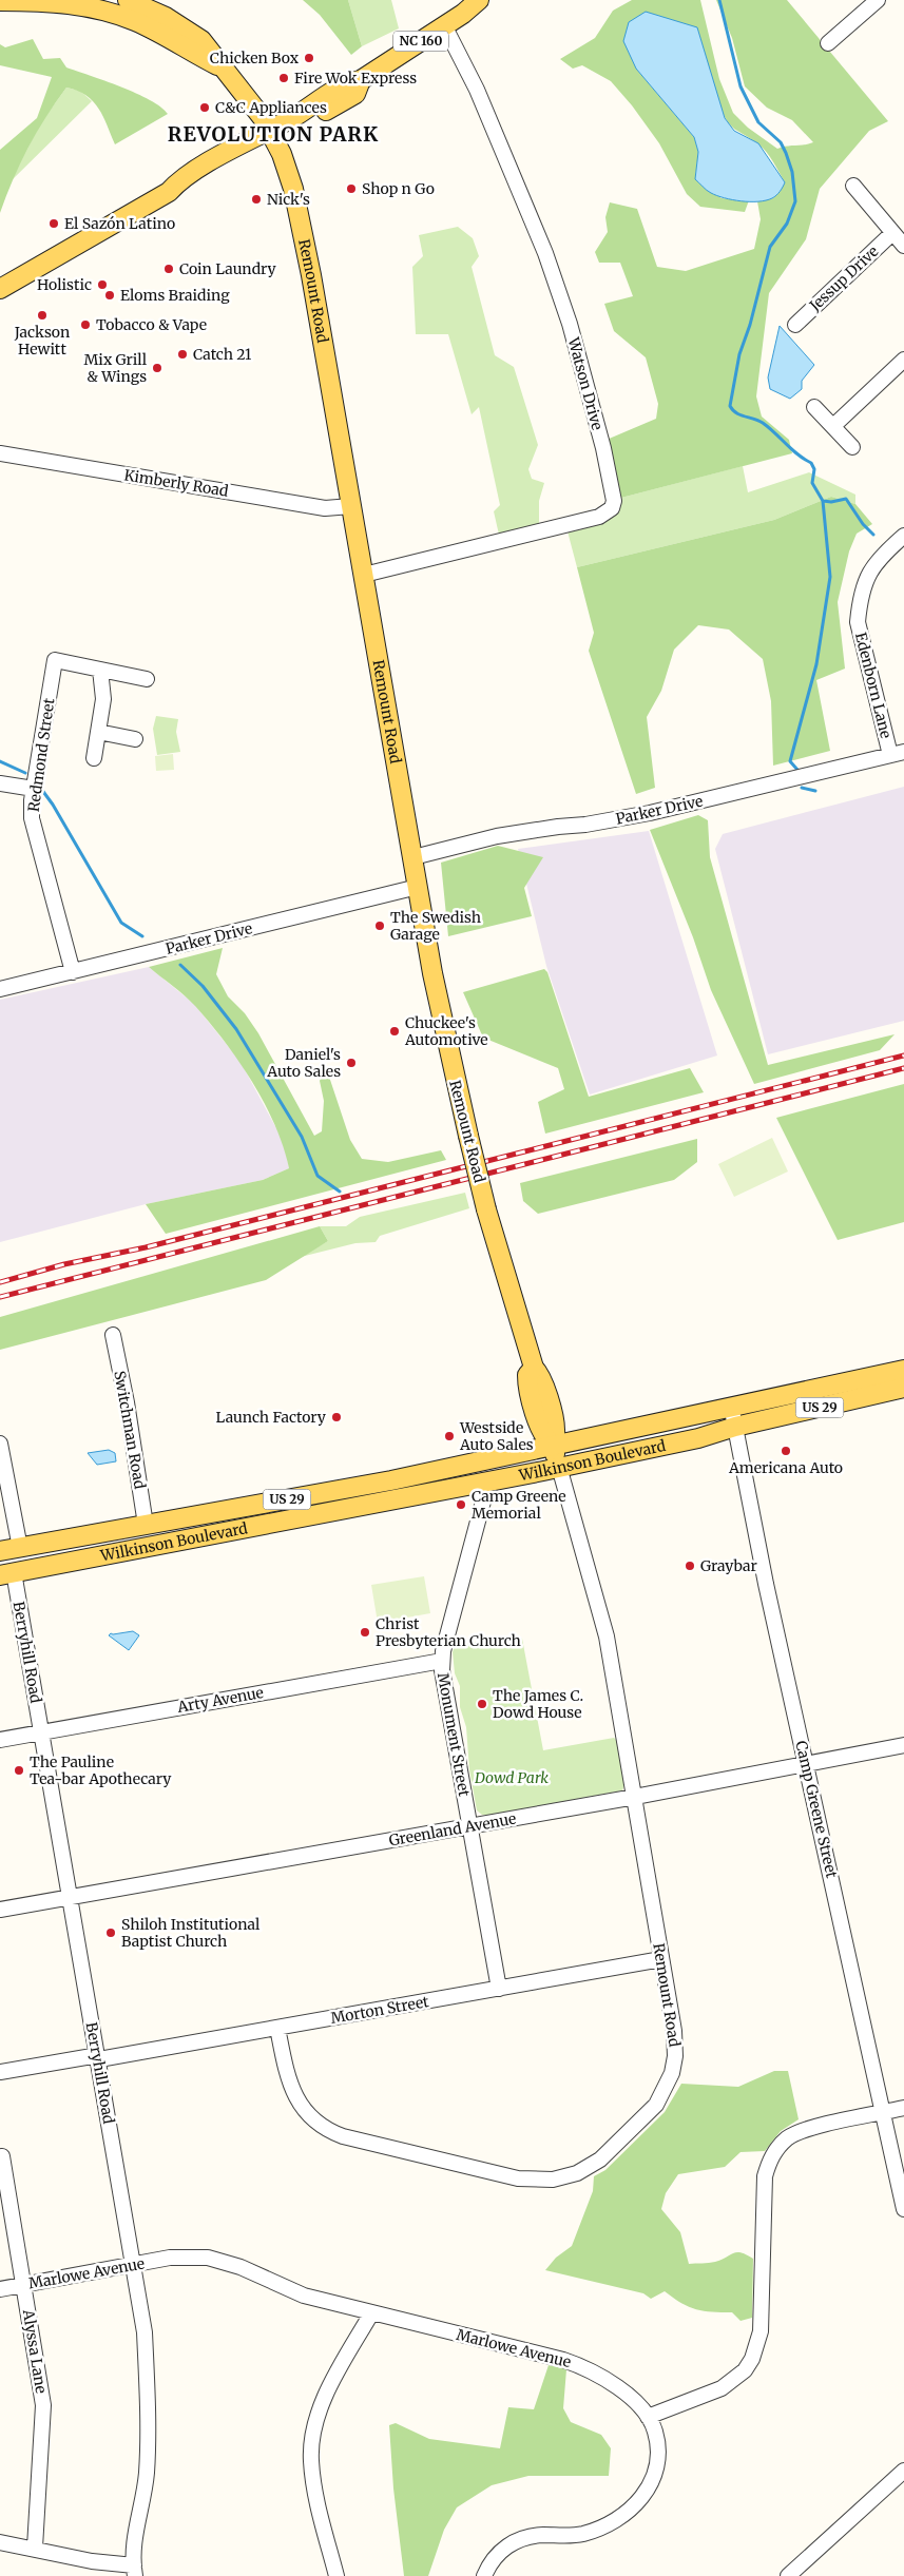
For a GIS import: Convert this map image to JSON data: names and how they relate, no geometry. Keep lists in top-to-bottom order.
{
  "streets": {
    "main road": [
      "NC 160",
      "Remount Road",
      "US 29",
      "Wilkinson Boulevard"
    ],
    "street": [
      "Jessup Drive",
      "Watson Drive",
      "Kimberly Road",
      "Edenborn Lane",
      "Redmond Street",
      "Parker Drive",
      "Switchman Road",
      "Berryhill Road",
      "Arty Avenue",
      "Monument Street",
      "Camp Greene Street",
      "Greenland Avenue",
      "Morton Street",
      "Marlowe Avenue",
      "Alyssa Lane"
    ]
  },
  "crossings": [
    ["NC 160", "Remount Road"],
    ["NC 160", "Watson Drive"],
    ["Remount Road", "Watson Drive"],
    ["Remount Road", "Kimberly Road"],
    ["Remount Road", "Parker Drive"],
    ["Remount Road", "Wilkinson Boulevard"],
    ["Remount Road", "Greenland Avenue"],
    ["Remount Road", "Morton Street"],
    ["Edenborn Lane", "Parker Drive"],
    ["Redmond Street", "Parker Drive"],
    ["Switchman Road", "Wilkinson Boulevard"],
    ["Wilkinson Boulevard", "Berryhill Road"],
    ["Wilkinson Boulevard", "Monument Street"],
    ["Wilkinson Boulevard", "Camp Greene Street"],
    ["Berryhill Road", "Arty Avenue"],
    ["Berryhill Road", "Greenland Avenue"],
    ["Berryhill Road", "Morton Street"],
    ["Berryhill Road", "Marlowe Avenue"],
    ["Arty Avenue", "Monument Street"],
    ["Monument Street", "Greenland Avenue"],
    ["Monument Street", "Morton Street"],
    ["Camp Greene Street", "Greenland Avenue"],
    ["Marlowe Avenue", "Alyssa Lane"]
  ],
  "districts": ["REVOLUTION PARK"],
  "parks": ["Dowd Park"],
  "places": [
    "Chicken Box",
    "Fire Wok Express",
    "C&C Appliances",
    "Shop n Go",
    "Nick's",
    "El Sazón Latino",
    "Coin Laundry",
    "Holistic",
    "Eloms Braiding",
    "Jackson Hewitt",
    "Tobacco & Vape",
    "Catch 21",
    "Mix Grill & Wings",
    "The Swedish Garage",
    "Chuckee's Automotive",
    "Daniel's Auto Sales",
    "Launch Factory",
    "Westside Auto Sales",
    "Americana Auto",
    "Camp Greene Memorial",
    "Graybar",
    "Christ Presbyterian Church",
    "The James C. Dowd House",
    "The Pauline Tea-bar Apothecary",
    "Shiloh Institutional Baptist Church"
  ]
}
